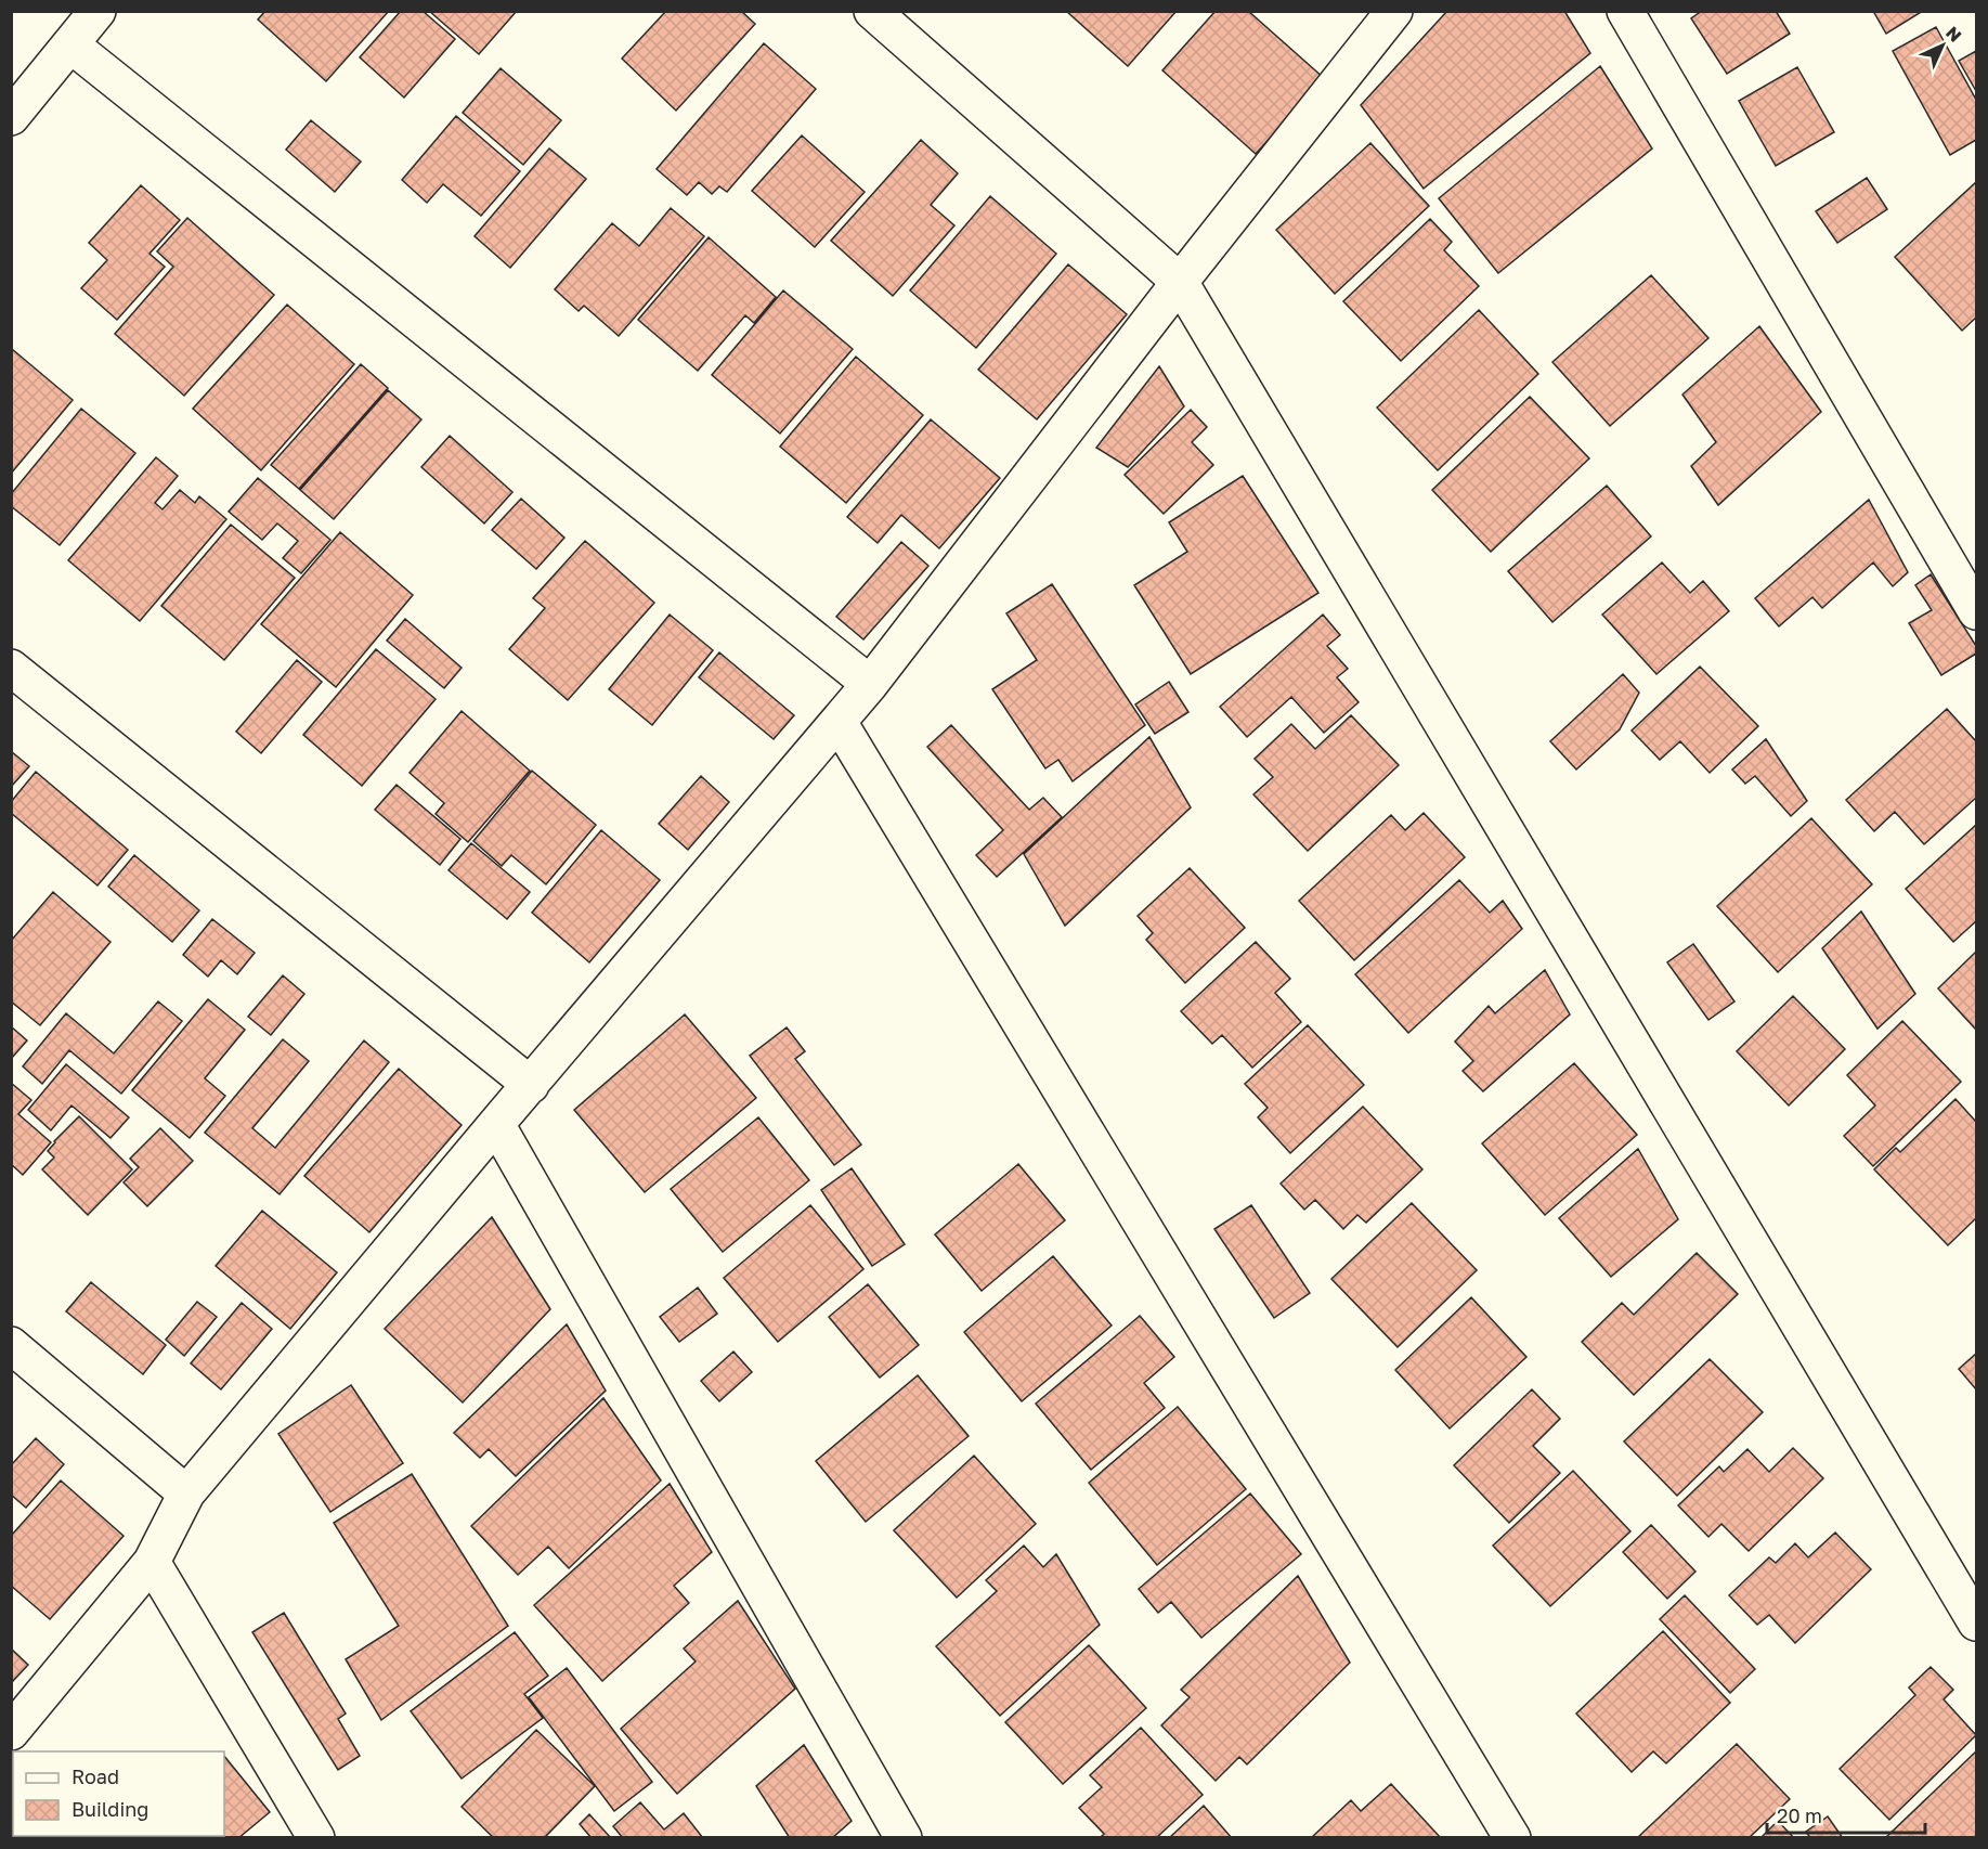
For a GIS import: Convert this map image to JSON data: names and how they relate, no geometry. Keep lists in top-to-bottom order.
{
  "legend": ["Road", "Building"],
  "scale_bar": "20 m",
  "north": "top right"
}
